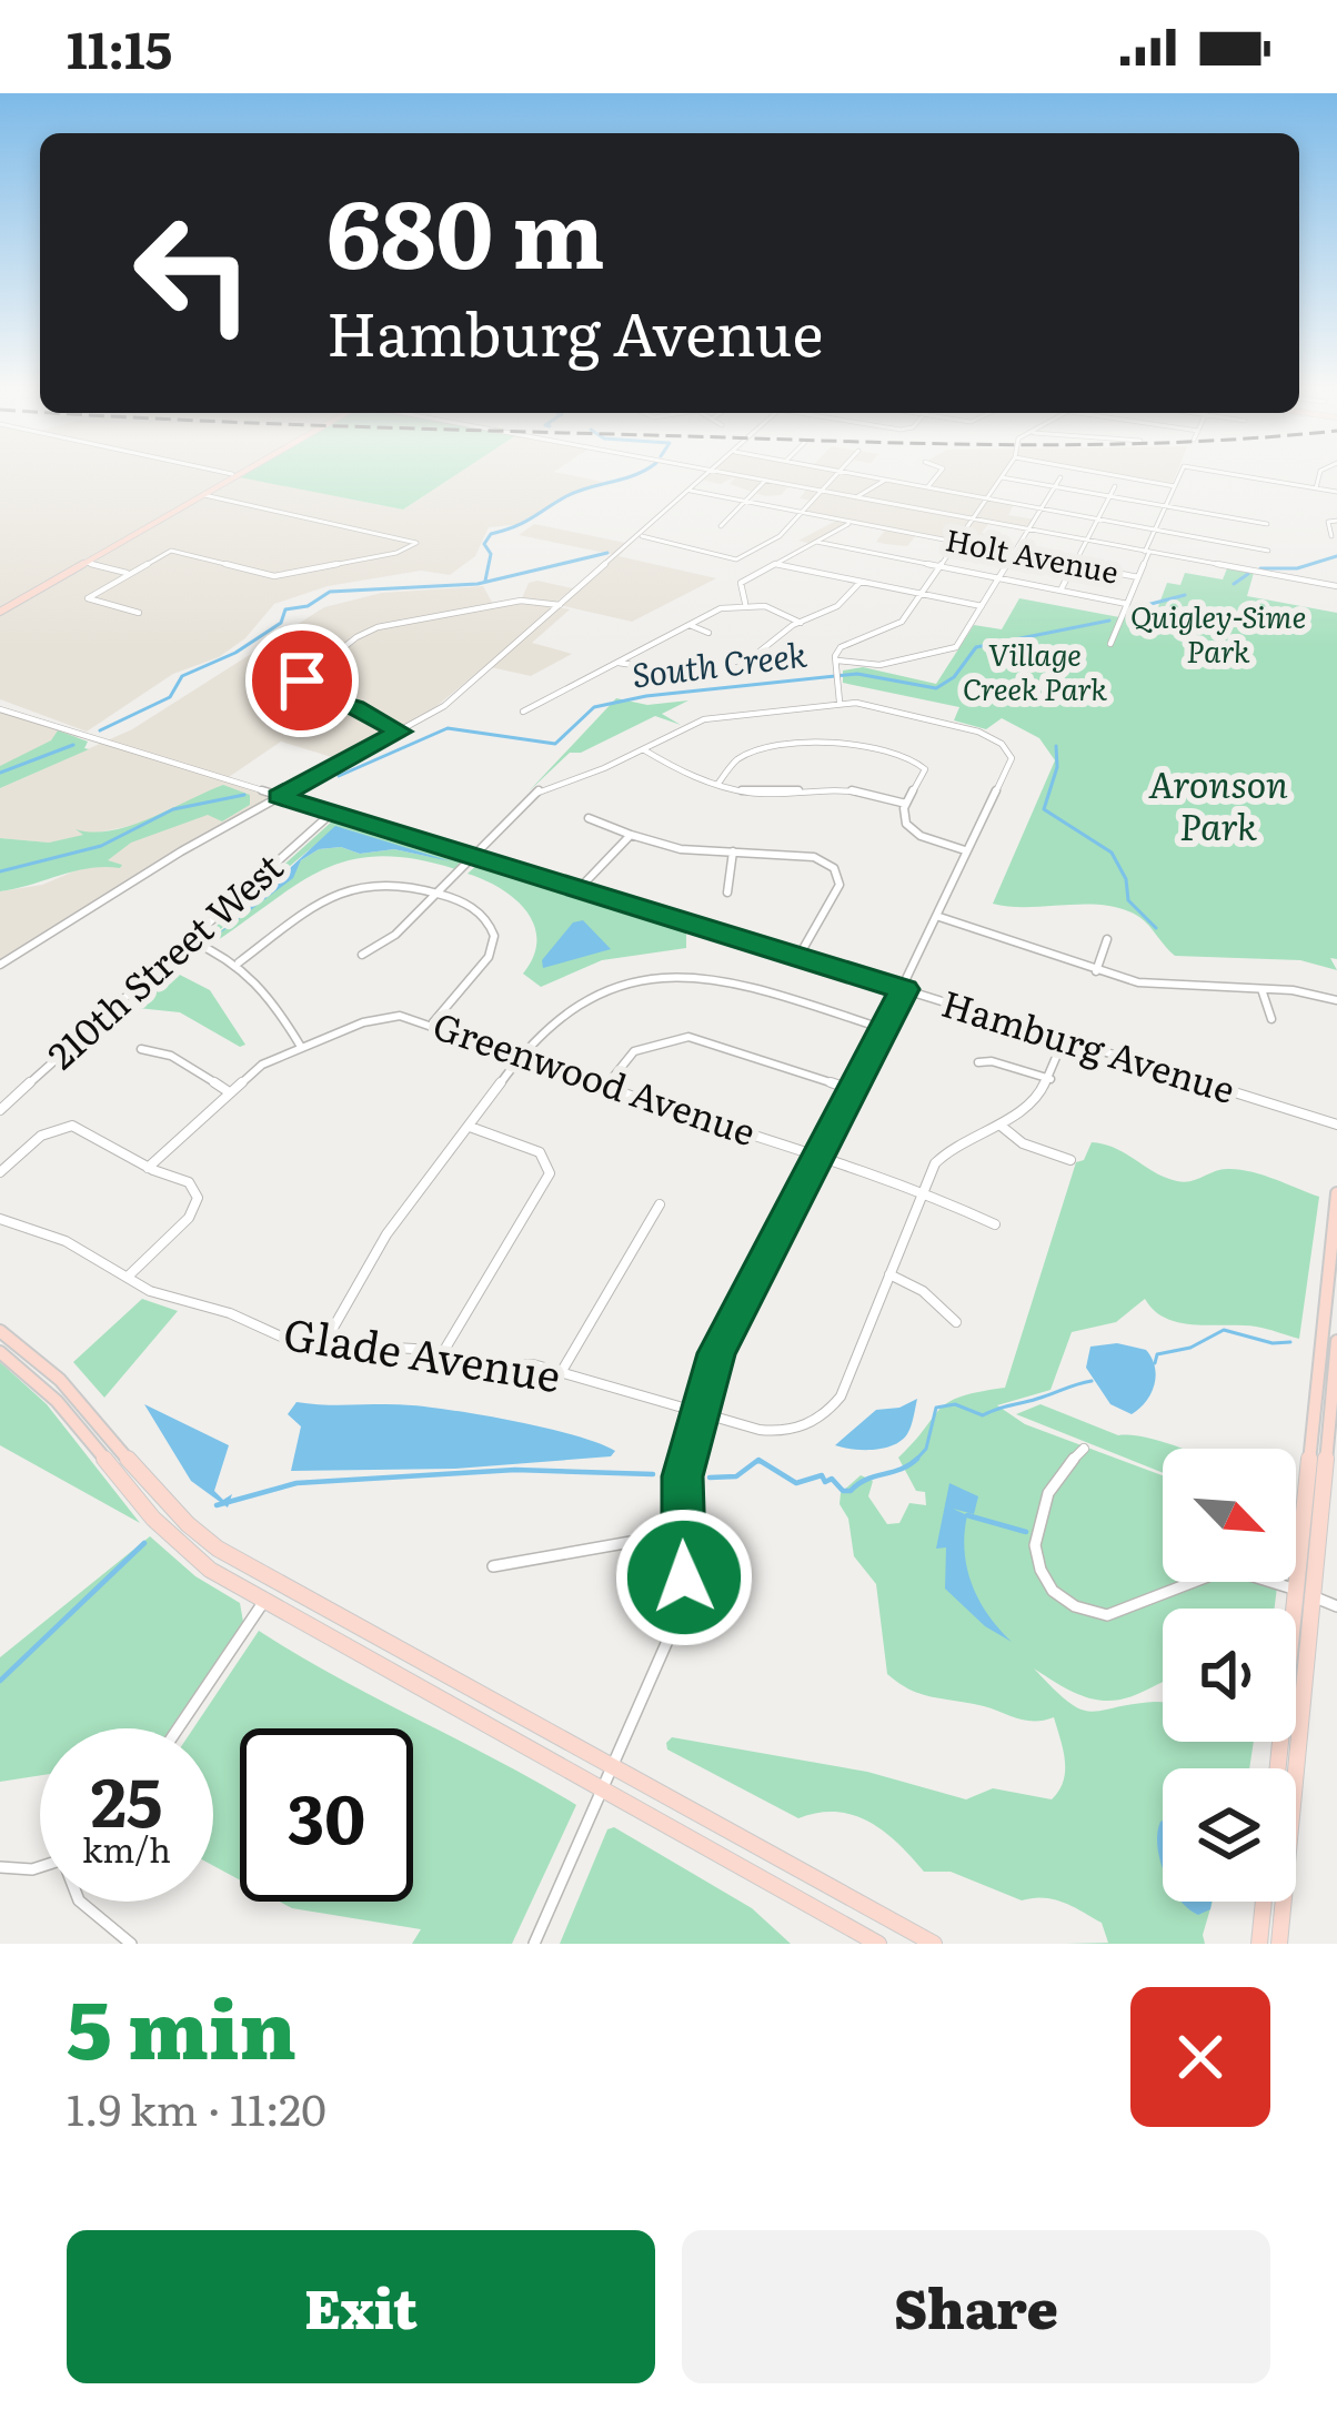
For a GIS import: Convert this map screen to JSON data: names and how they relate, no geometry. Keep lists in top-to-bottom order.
{
  "streets": {
    "street": [
      "Holt Avenue",
      "210th Street West",
      "Hamburg Avenue",
      "Greenwood Avenue",
      "Glade Avenue"
    ]
  },
  "crossings": [
    ["Holt Avenue", "210th Street West"],
    ["210th Street West", "Hamburg Avenue"]
  ],
  "water": ["South Creek"],
  "parks": ["Quigley-Sime Park", "Village Creek Park", "Aronson Park"],
  "north": "bottom right",
  "page": {
    "status": "11:15",
    "turn": ["680 m", "Hamburg Avenue"],
    "speed": "25 km/h",
    "limit": "30",
    "heading": ["5 min", "1.9 km · 11:20"],
    "buttons": ["Exit", "Share"]
  }
}
